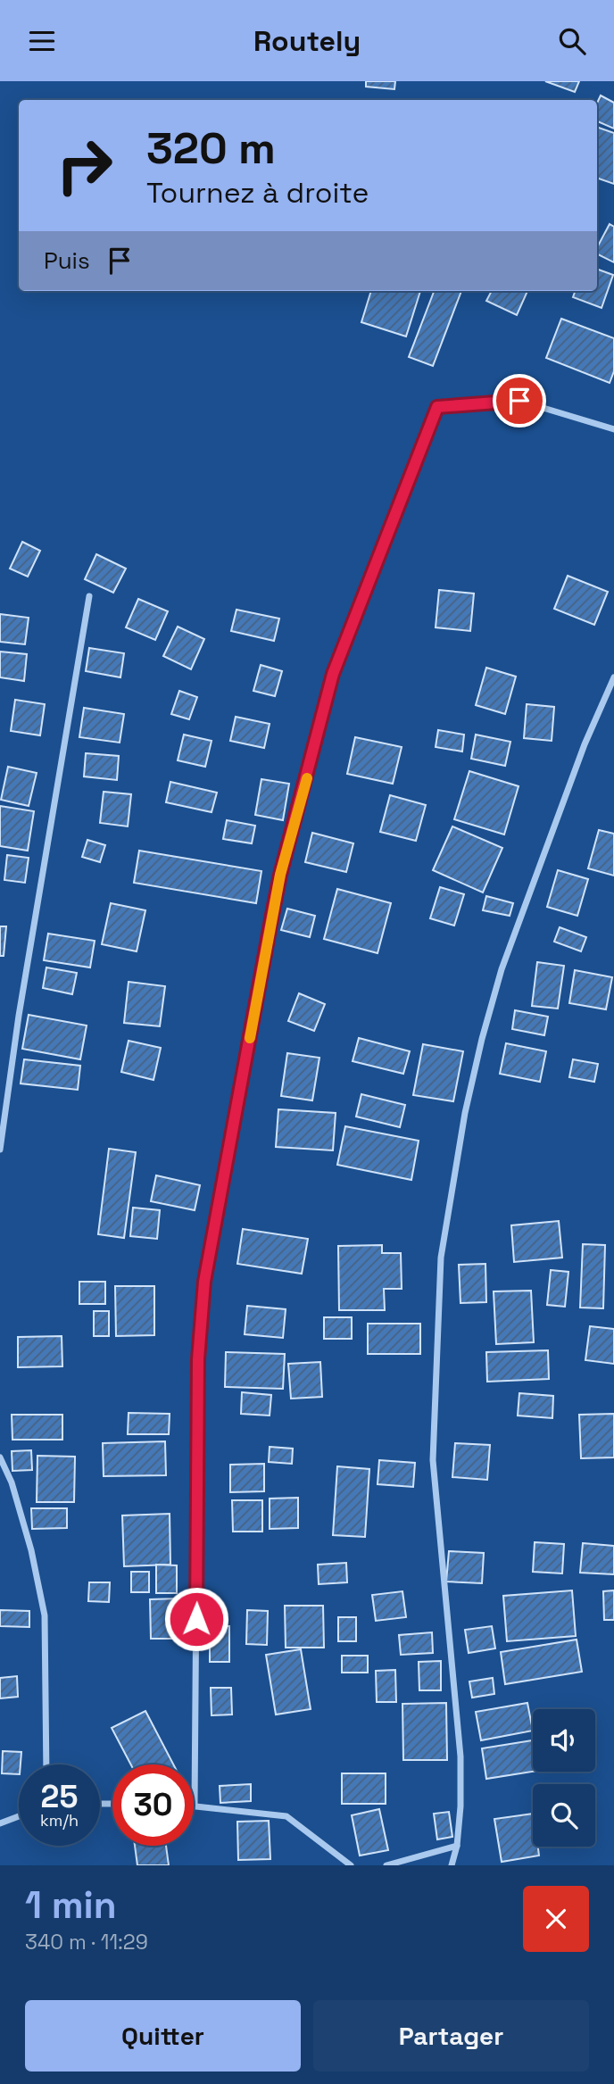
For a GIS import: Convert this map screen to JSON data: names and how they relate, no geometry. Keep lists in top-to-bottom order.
{
  "page": {
    "header": "Routely",
    "turn": ["320 m", "Tournez à droite"],
    "then": "Puis",
    "speed": "25 km/h",
    "limit": "30",
    "heading": ["1 min", "340 m · 11:29"],
    "buttons": ["Quitter", "Partager"]
  }
}
